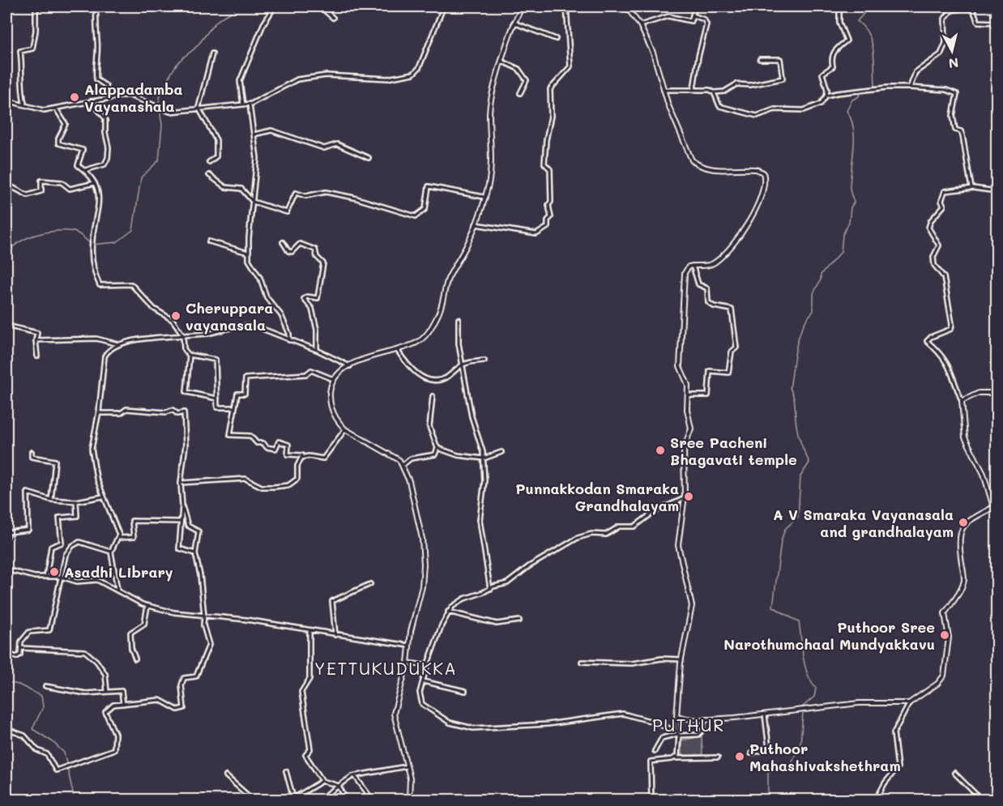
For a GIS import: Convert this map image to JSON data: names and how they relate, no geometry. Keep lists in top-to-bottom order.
{
  "districts": ["YETTUKUDUKKA", "PUTHUR"],
  "places": [
    "Alappadamba Vayanashala",
    "Cheruppara vayanasala",
    "Sree Pacheni Bhagavati temple",
    "Punnakkodan Smaraka Grandhalayam",
    "A V Smaraka Vayanasala and grandhalayam",
    "Asadhi Library",
    "Puthoor Sree Narothumchaal Mundyakkavu",
    "Puthoor Mahashivakshethram"
  ],
  "north": "bottom"
}
